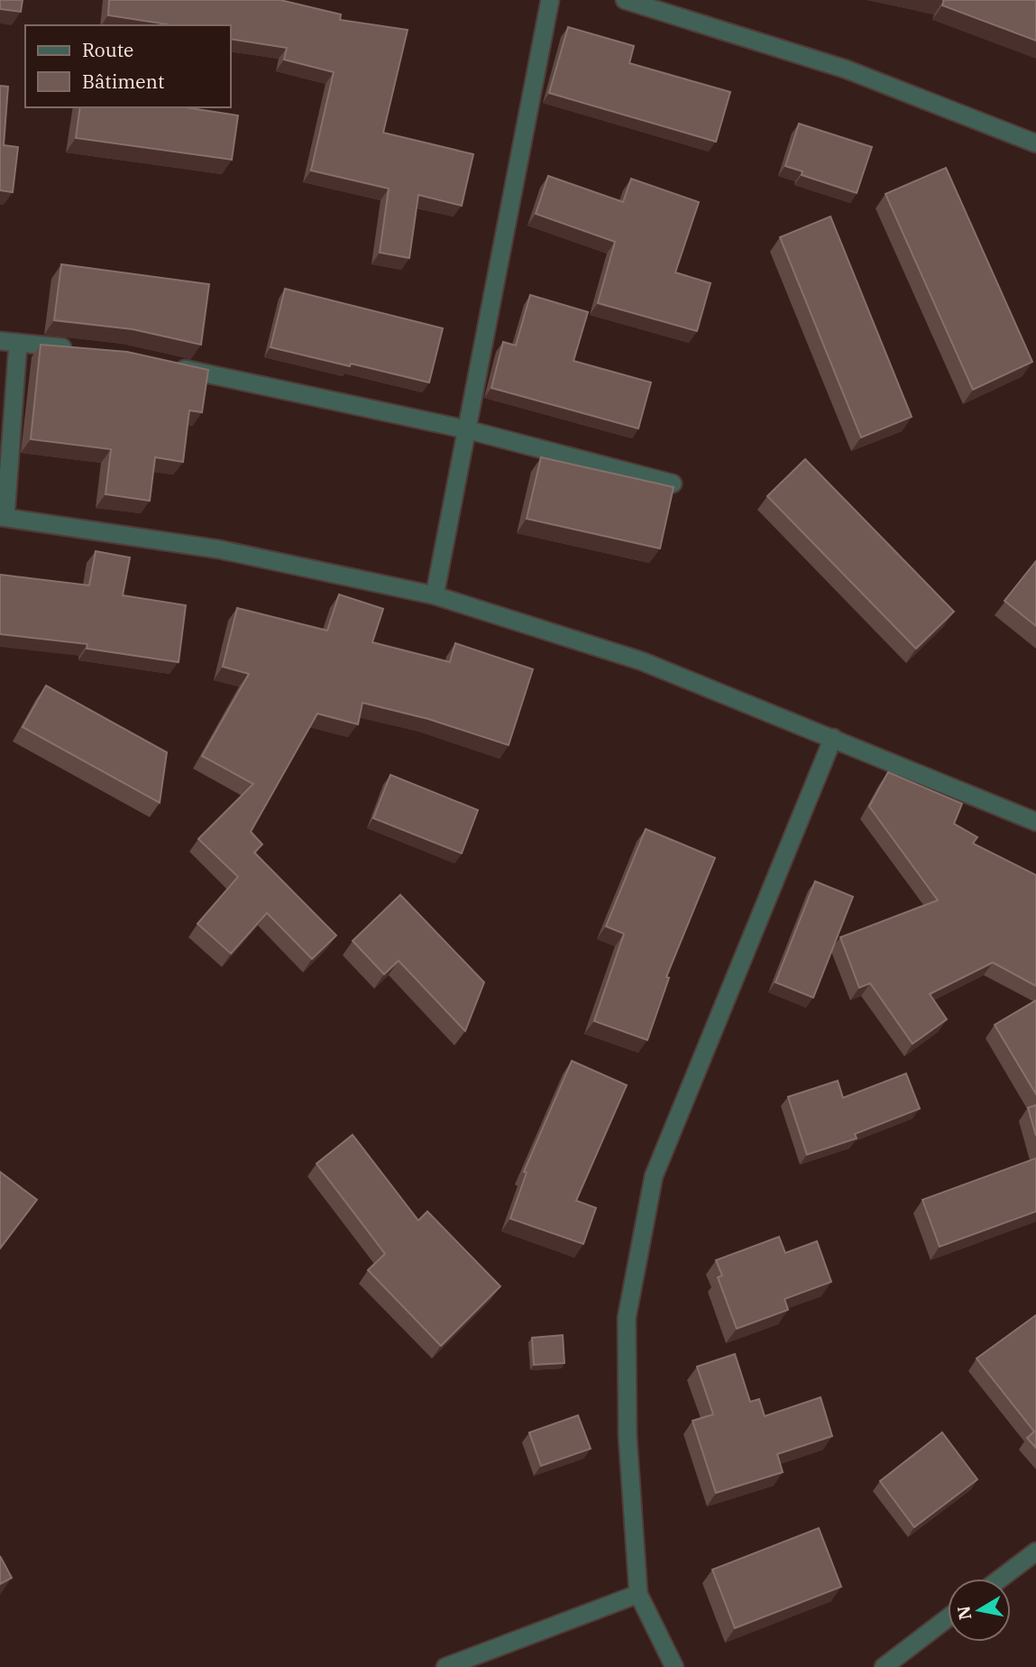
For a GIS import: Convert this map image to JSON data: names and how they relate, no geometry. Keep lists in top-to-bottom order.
{
  "legend": ["Route", "Bâtiment"],
  "north": "left"
}
